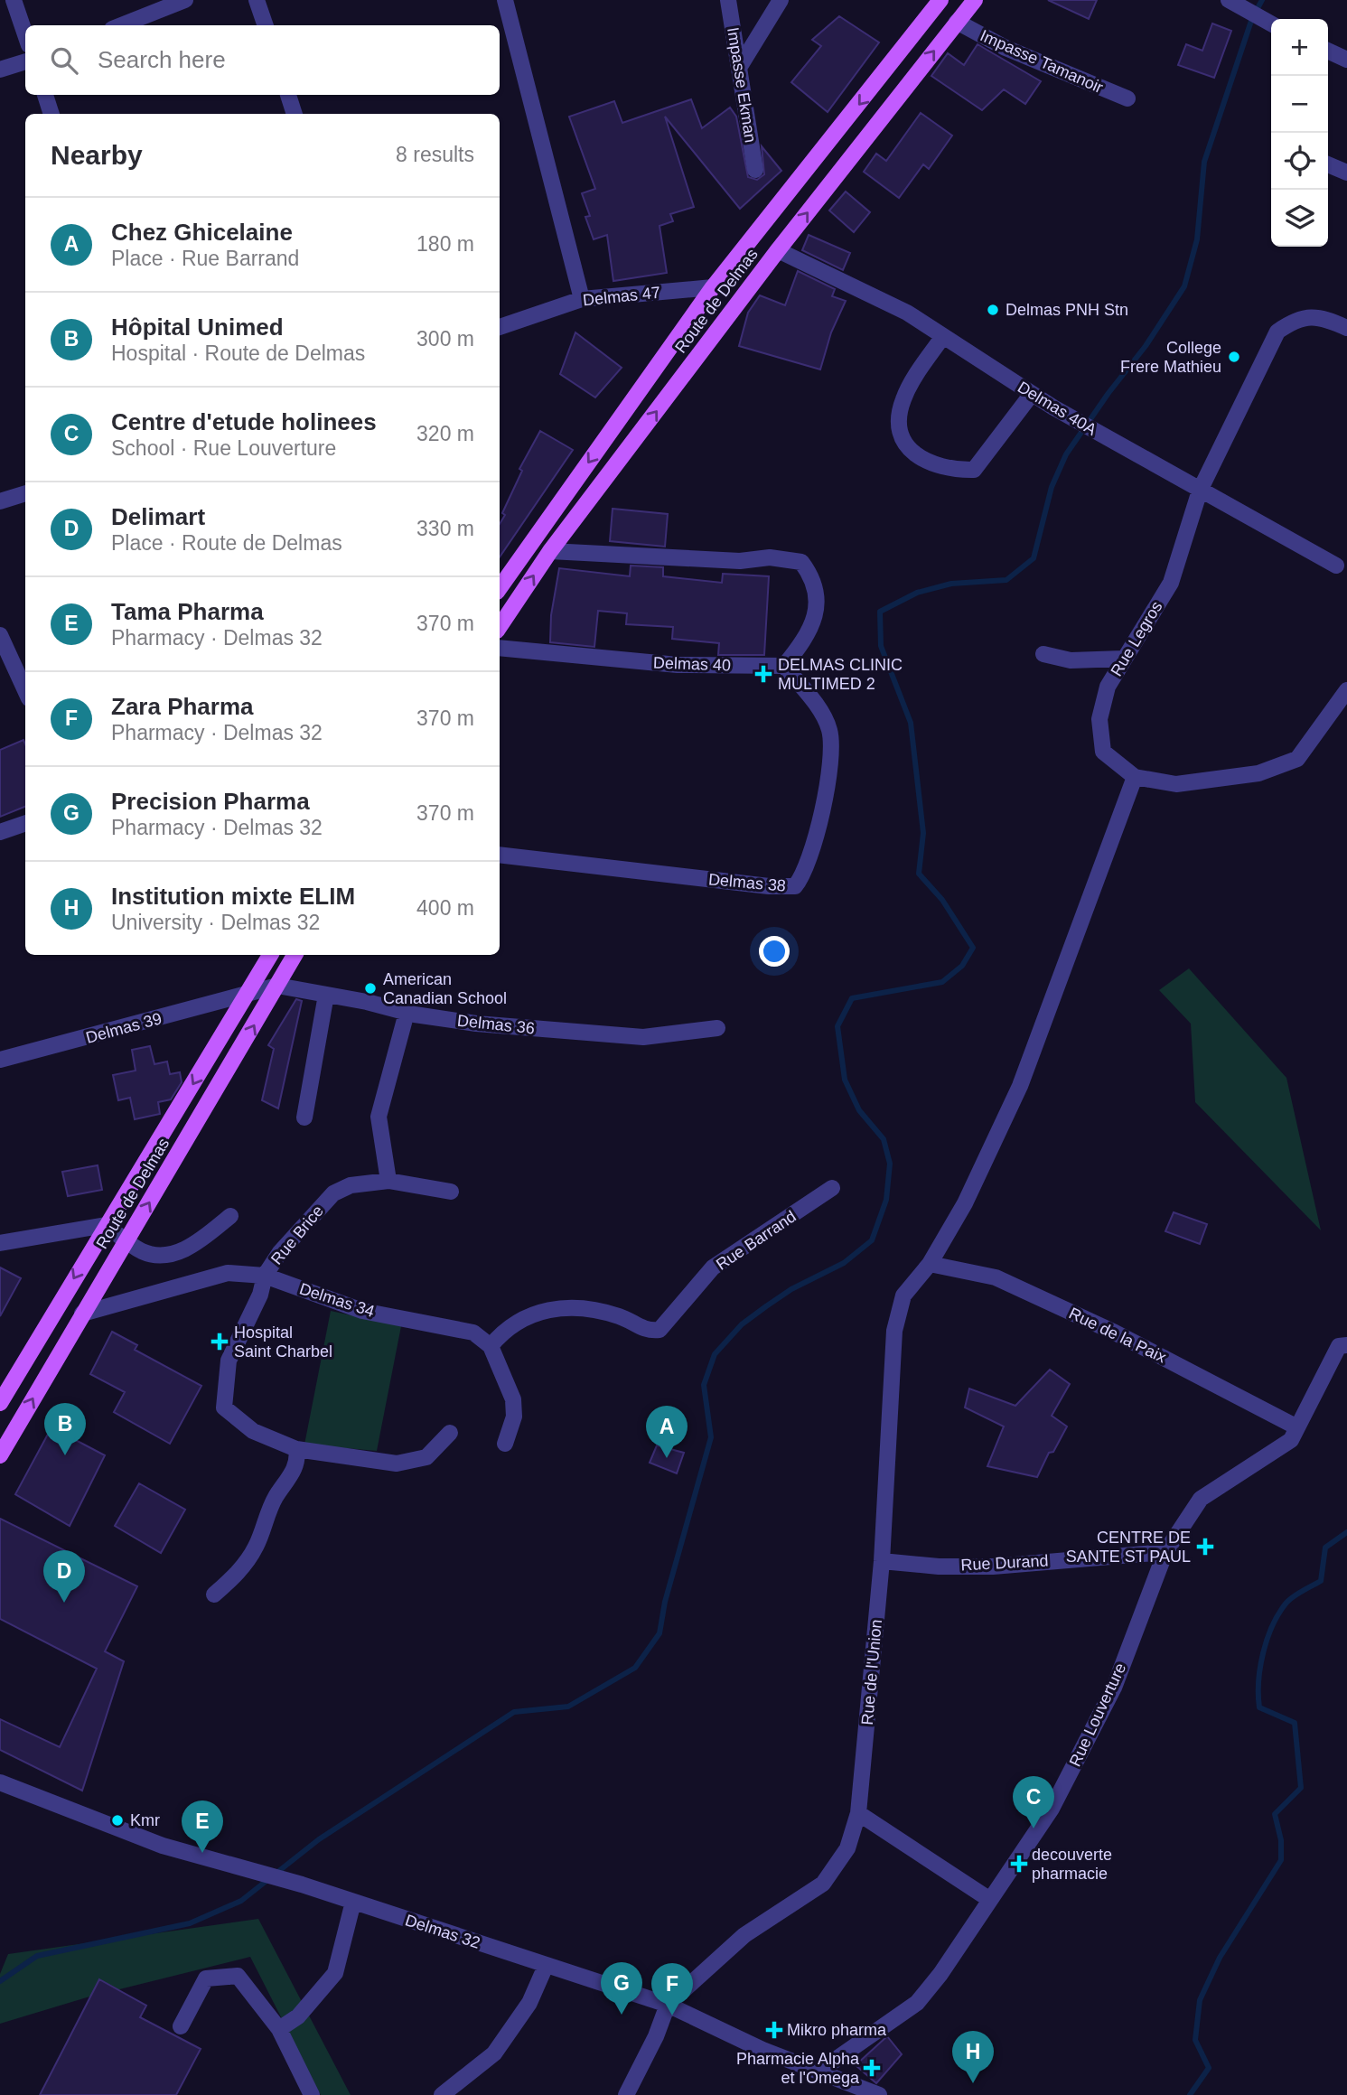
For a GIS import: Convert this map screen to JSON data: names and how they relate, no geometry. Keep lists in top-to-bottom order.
{
  "streets": {
    "main road": ["Route de Delmas"],
    "street": [
      "Impasse Tamanoir",
      "Impasse Ekman",
      "Delmas 47",
      "Delmas 40A",
      "Rue Legros",
      "Delmas 40",
      "Delmas 38",
      "Delmas 36",
      "Delmas 39",
      "Rue Brice",
      "Rue Barrand",
      "Delmas 34",
      "Rue de la Paix",
      "Rue Durand",
      "Rue de l'Union",
      "Rue Louverture",
      "Delmas 32"
    ]
  },
  "crossings": [
    ["Impasse Tamanoir", "Route de Delmas"],
    ["Delmas 47", "Route de Delmas"],
    ["Route de Delmas", "Delmas 40A"],
    ["Route de Delmas", "Delmas 36"],
    ["Route de Delmas", "Delmas 39"],
    ["Route de Delmas", "Delmas 34"],
    ["Delmas 40A", "Rue Legros"],
    ["Rue Legros", "Rue de l'Union"],
    ["Delmas 40", "Delmas 38"],
    ["Delmas 36", "Delmas 39"],
    ["Rue Brice", "Delmas 34"],
    ["Rue Barrand", "Delmas 34"],
    ["Rue de la Paix", "Rue de l'Union"],
    ["Rue de la Paix", "Rue Louverture"],
    ["Rue Durand", "Rue de l'Union"],
    ["Rue Durand", "Rue Louverture"],
    ["Rue de l'Union", "Delmas 32"],
    ["Rue Louverture", "Delmas 32"]
  ],
  "places": {
    "other": [
      "Delmas PNH Stn",
      "College Frere Mathieu",
      "American Canadian School",
      "Kmr"
    ],
    "health": [
      "DELMAS CLINIC MULTIMED 2",
      "Hospital Saint Charbel",
      "CENTRE DE SANTE ST PAUL",
      "decouverte pharmacie",
      "Mikro pharma",
      "Pharmacie Alpha et l'Omega"
    ]
  },
  "page": {
    "map_buttons": ["+", "−"],
    "search": "Search here",
    "heading": ["Nearby", "8 results"],
    "list": [
      {
        "mark": "A",
        "name": "Chez Ghicelaine",
        "note": "Place · Rue Barrand",
        "value": "180 m"
      },
      {
        "mark": "B",
        "name": "Hôpital Unimed",
        "note": "Hospital · Route de Delmas",
        "value": "300 m"
      },
      {
        "mark": "C",
        "name": "Centre d'etude holinees",
        "note": "School · Rue Louverture",
        "value": "320 m"
      },
      {
        "mark": "D",
        "name": "Delimart",
        "note": "Place · Route de Delmas",
        "value": "330 m"
      },
      {
        "mark": "E",
        "name": "Tama Pharma",
        "note": "Pharmacy · Delmas 32",
        "value": "370 m"
      },
      {
        "mark": "F",
        "name": "Zara Pharma",
        "note": "Pharmacy · Delmas 32",
        "value": "370 m"
      },
      {
        "mark": "G",
        "name": "Precision Pharma",
        "note": "Pharmacy · Delmas 32",
        "value": "370 m"
      },
      {
        "mark": "H",
        "name": "Institution mixte ELIM",
        "note": "University · Delmas 32",
        "value": "400 m"
      }
    ],
    "pins": [
      "B",
      "A",
      "D",
      "C",
      "E",
      "G",
      "F",
      "H"
    ]
  }
}
